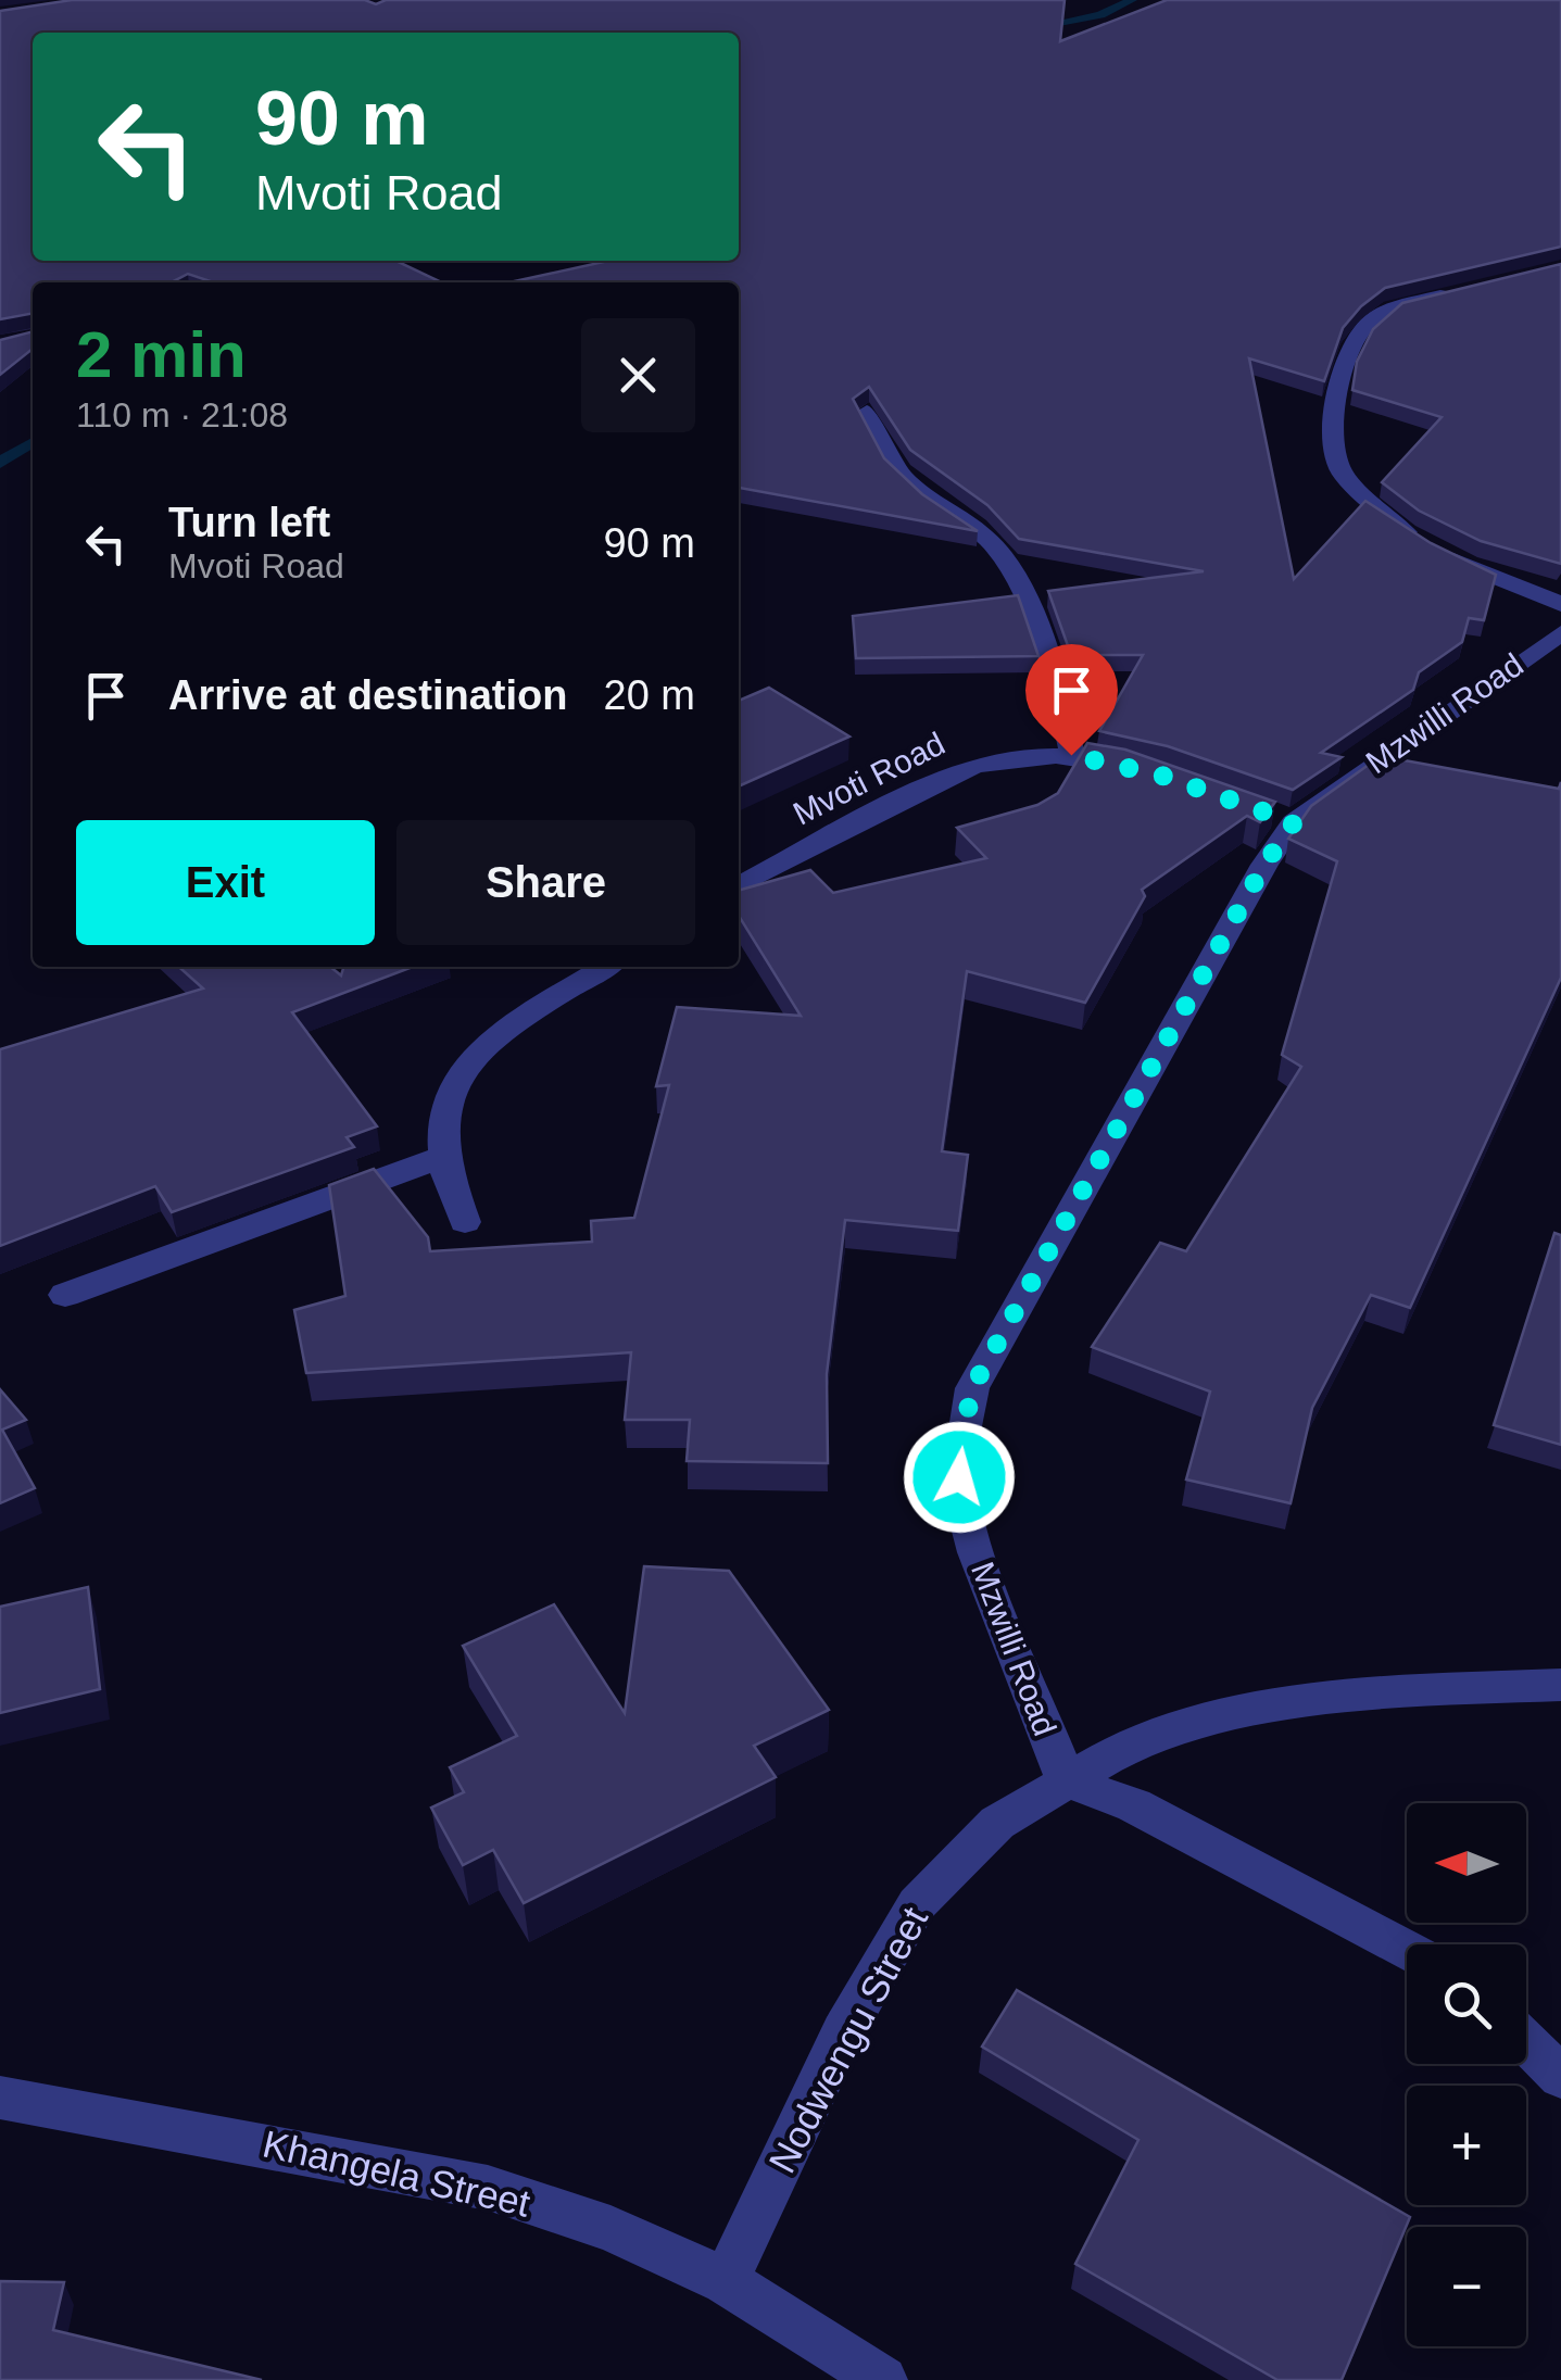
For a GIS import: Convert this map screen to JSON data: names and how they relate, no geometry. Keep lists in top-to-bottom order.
{
  "streets": {
    "street": [
      "Mzwilli Road",
      "Mvoti Road",
      "Nodwengu Street",
      "Khangela Street"
    ]
  },
  "crossings": [
    ["Mzwilli Road", "Nodwengu Street"],
    ["Nodwengu Street", "Khangela Street"]
  ],
  "north": "left",
  "page": {
    "turn": ["90 m", "Mvoti Road"],
    "heading": ["2 min", "110 m · 21:08"],
    "list": [
      {
        "name": "Turn left",
        "note": "Mvoti Road",
        "value": "90 m"
      },
      {
        "name": "Arrive at destination",
        "value": "20 m"
      }
    ],
    "buttons": ["Exit", "Share"],
    "map_buttons": ["+", "−"]
  }
}
